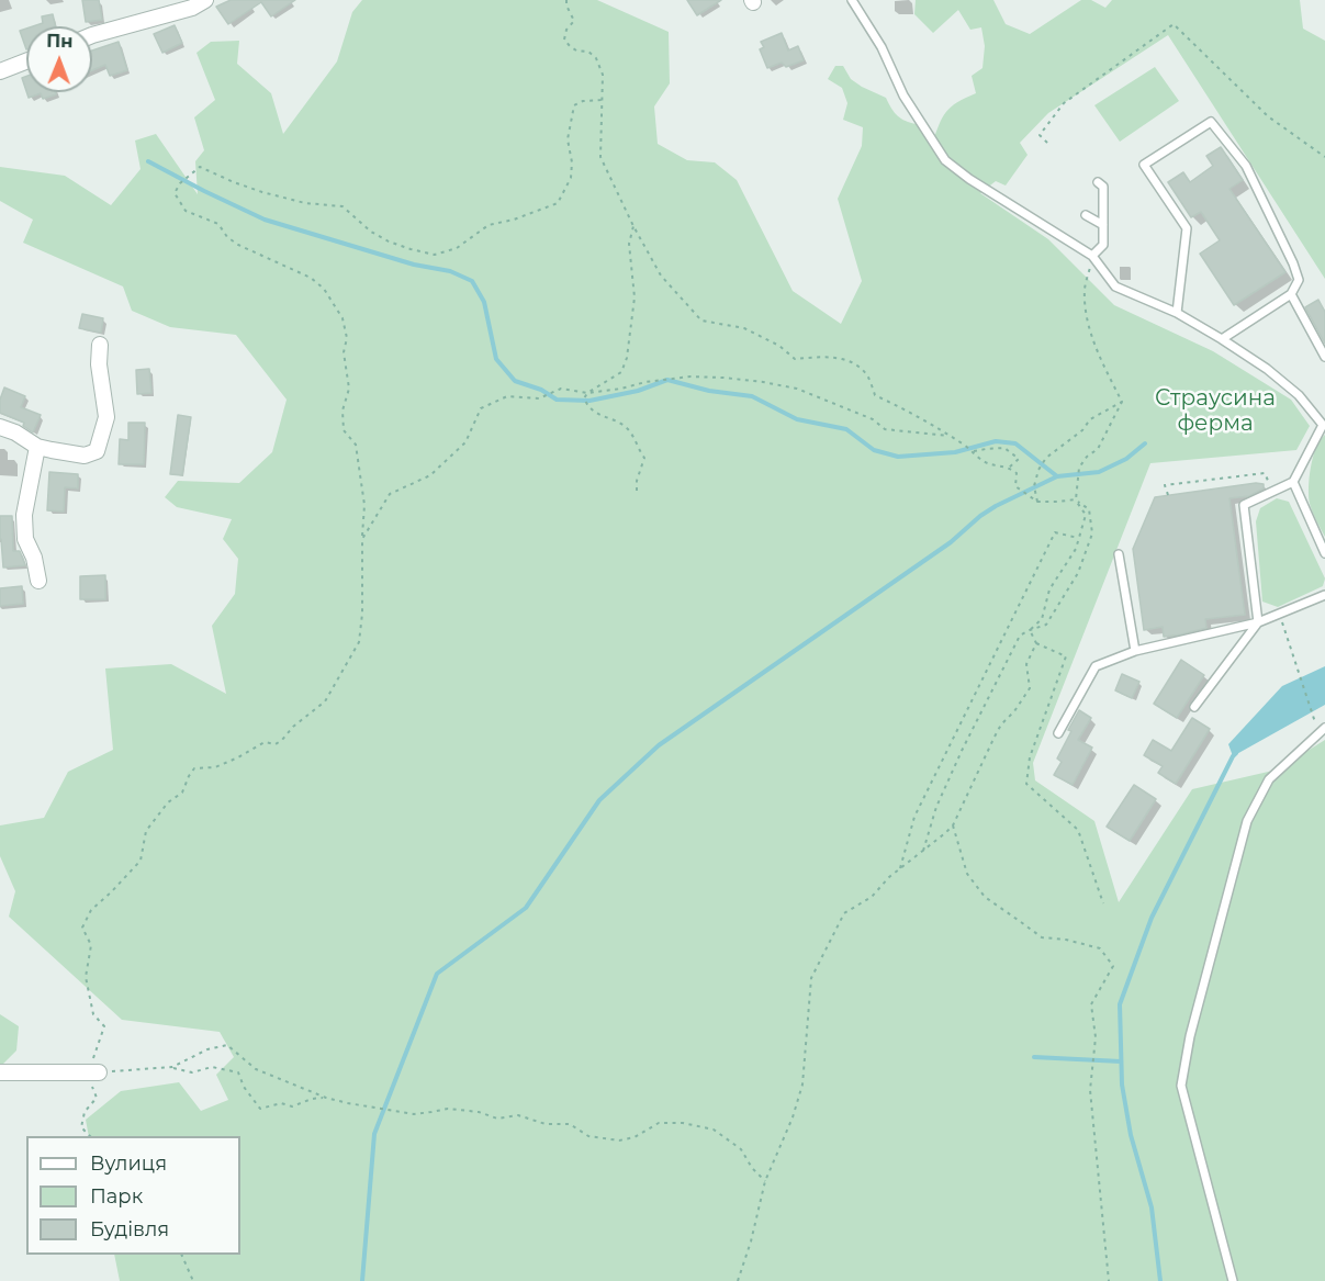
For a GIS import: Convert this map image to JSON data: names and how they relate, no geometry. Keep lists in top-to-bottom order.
{
  "parks": ["Страусина ферма"],
  "legend": ["Вулиця", "Парк", "Будівля"],
  "north": "top"
}
